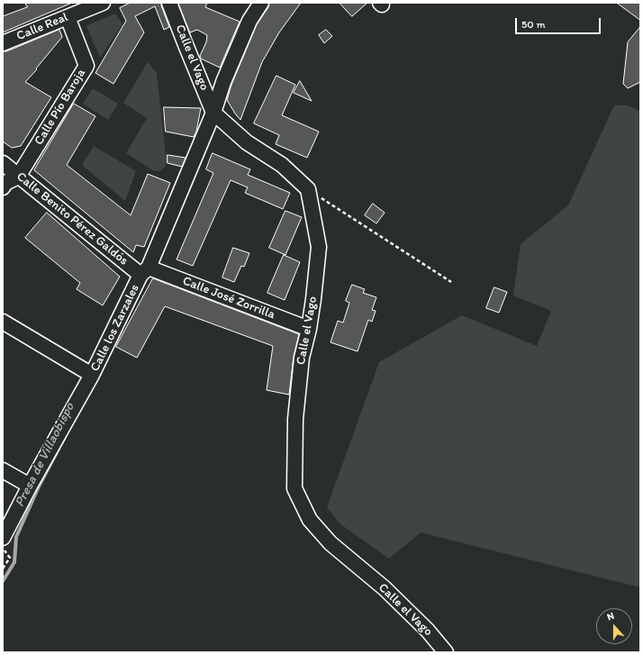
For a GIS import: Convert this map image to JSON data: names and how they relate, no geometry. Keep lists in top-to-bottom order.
{
  "streets": {
    "street": [
      "Calle Real",
      "Calle el Vago",
      "Calle Pío Baroja",
      "Calle Benito Pérez Galdós",
      "Calle José Zorrilla",
      "Calle los Zarzales"
    ]
  },
  "crossings": [
    ["Calle Real", "Calle Pío Baroja"],
    ["Calle el Vago", "Calle José Zorrilla"],
    ["Calle el Vago", "Calle los Zarzales"],
    ["Calle Pío Baroja", "Calle Benito Pérez Galdós"],
    ["Calle Benito Pérez Galdós", "Calle José Zorrilla"],
    ["Calle Benito Pérez Galdós", "Calle los Zarzales"],
    ["Calle José Zorrilla", "Calle los Zarzales"]
  ],
  "water": ["Presa de Villaobispo"],
  "scale_bar": "50 m",
  "north": "top"
}
